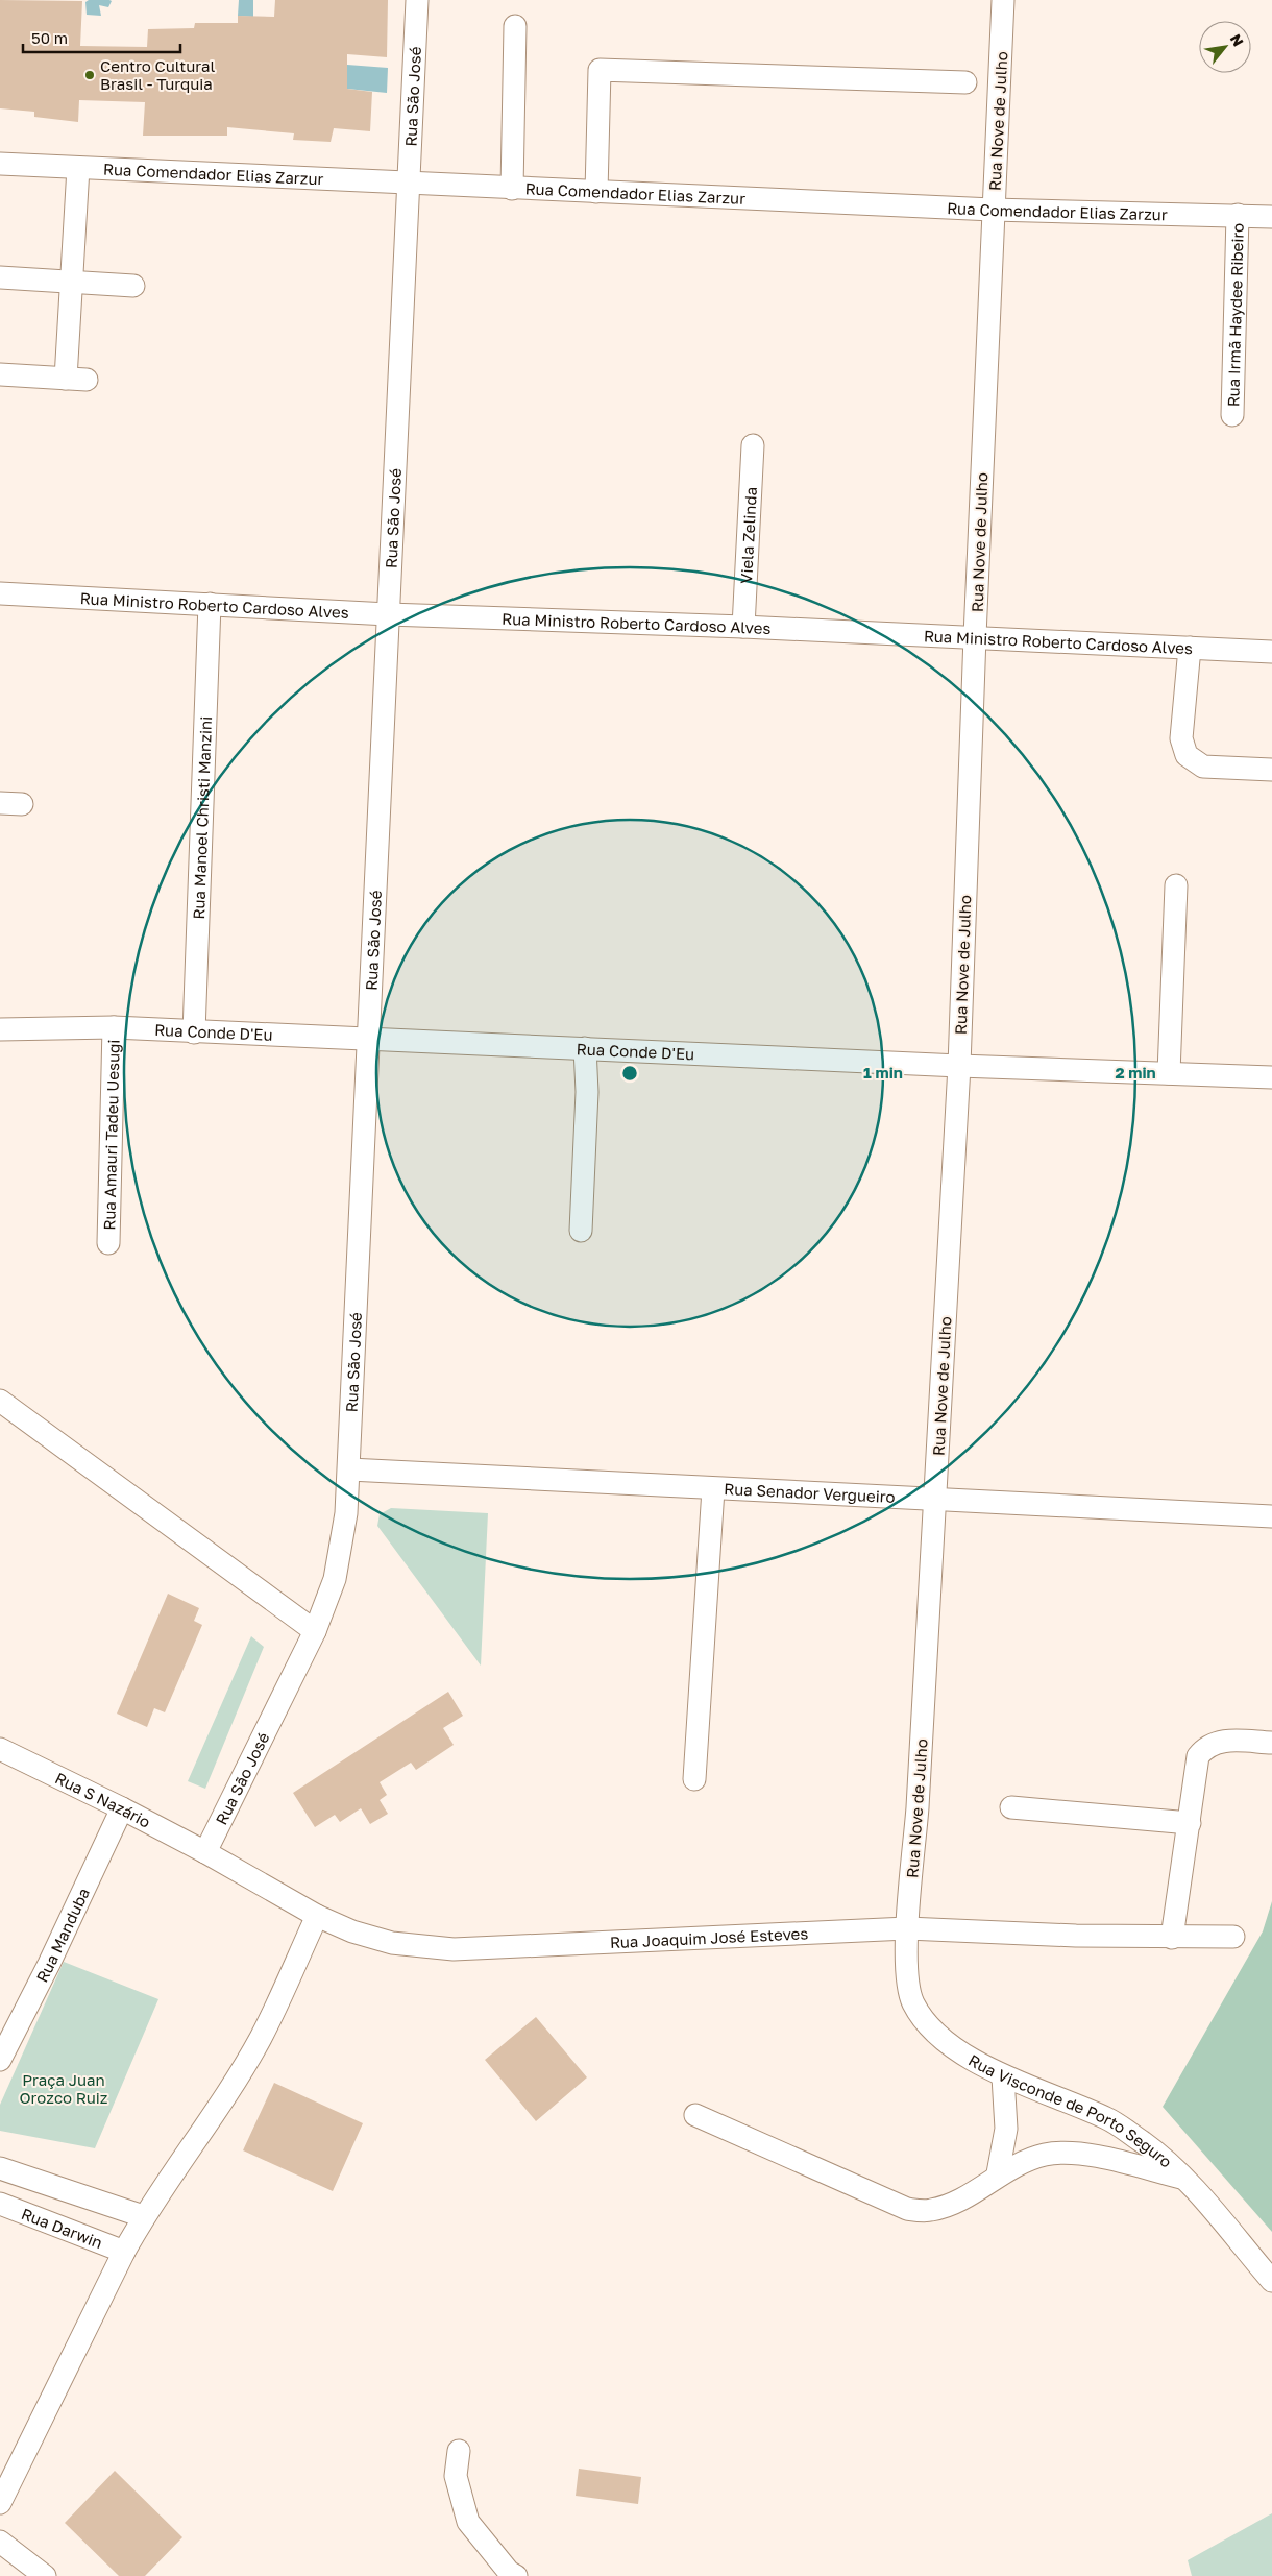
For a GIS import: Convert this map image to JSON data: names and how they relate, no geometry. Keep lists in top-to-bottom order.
{
  "streets": {
    "street": [
      "Rua São José",
      "Rua Nove de Julho",
      "Rua Comendador Elias Zarzur",
      "Rua Irmã Haydee Ribeiro",
      "Viela Zelinda",
      "Rua Ministro Roberto Cardoso Alves",
      "Rua Manoel Christi Manzini",
      "Rua Conde D'Eu",
      "Rua Amauri Tadeu Uesugi",
      "Rua Senador Vergueiro",
      "Rua S Nazário",
      "Rua Manduba",
      "Rua Joaquim José Esteves",
      "Rua Visconde de Porto Seguro",
      "Rua Darwin"
    ]
  },
  "crossings": [
    ["Rua São José", "Rua Comendador Elias Zarzur"],
    ["Rua São José", "Rua Ministro Roberto Cardoso Alves"],
    ["Rua São José", "Rua Conde D'Eu"],
    ["Rua São José", "Rua Senador Vergueiro"],
    ["Rua São José", "Rua S Nazário"],
    ["Rua São José", "Rua Joaquim José Esteves"],
    ["Rua Nove de Julho", "Rua Comendador Elias Zarzur"],
    ["Rua Nove de Julho", "Rua Ministro Roberto Cardoso Alves"],
    ["Rua Nove de Julho", "Rua Conde D'Eu"],
    ["Rua Nove de Julho", "Rua Senador Vergueiro"],
    ["Rua Nove de Julho", "Rua Joaquim José Esteves"],
    ["Rua Nove de Julho", "Rua Visconde de Porto Seguro"],
    ["Rua Comendador Elias Zarzur", "Rua Irmã Haydee Ribeiro"],
    ["Viela Zelinda", "Rua Ministro Roberto Cardoso Alves"],
    ["Rua Ministro Roberto Cardoso Alves", "Rua Manoel Christi Manzini"],
    ["Rua Manoel Christi Manzini", "Rua Conde D'Eu"],
    ["Rua Conde D'Eu", "Rua Amauri Tadeu Uesugi"],
    ["Rua S Nazário", "Rua Manduba"],
    ["Rua S Nazário", "Rua Joaquim José Esteves"],
    ["Rua Joaquim José Esteves", "Rua Visconde de Porto Seguro"]
  ],
  "parks": ["Praça Juan Orozco Ruiz"],
  "places": ["Centro Cultural Brasil - Turquia"],
  "scale_bar": "50 m",
  "north": "top right",
  "rings": ["1 min", "2 min"]
}
